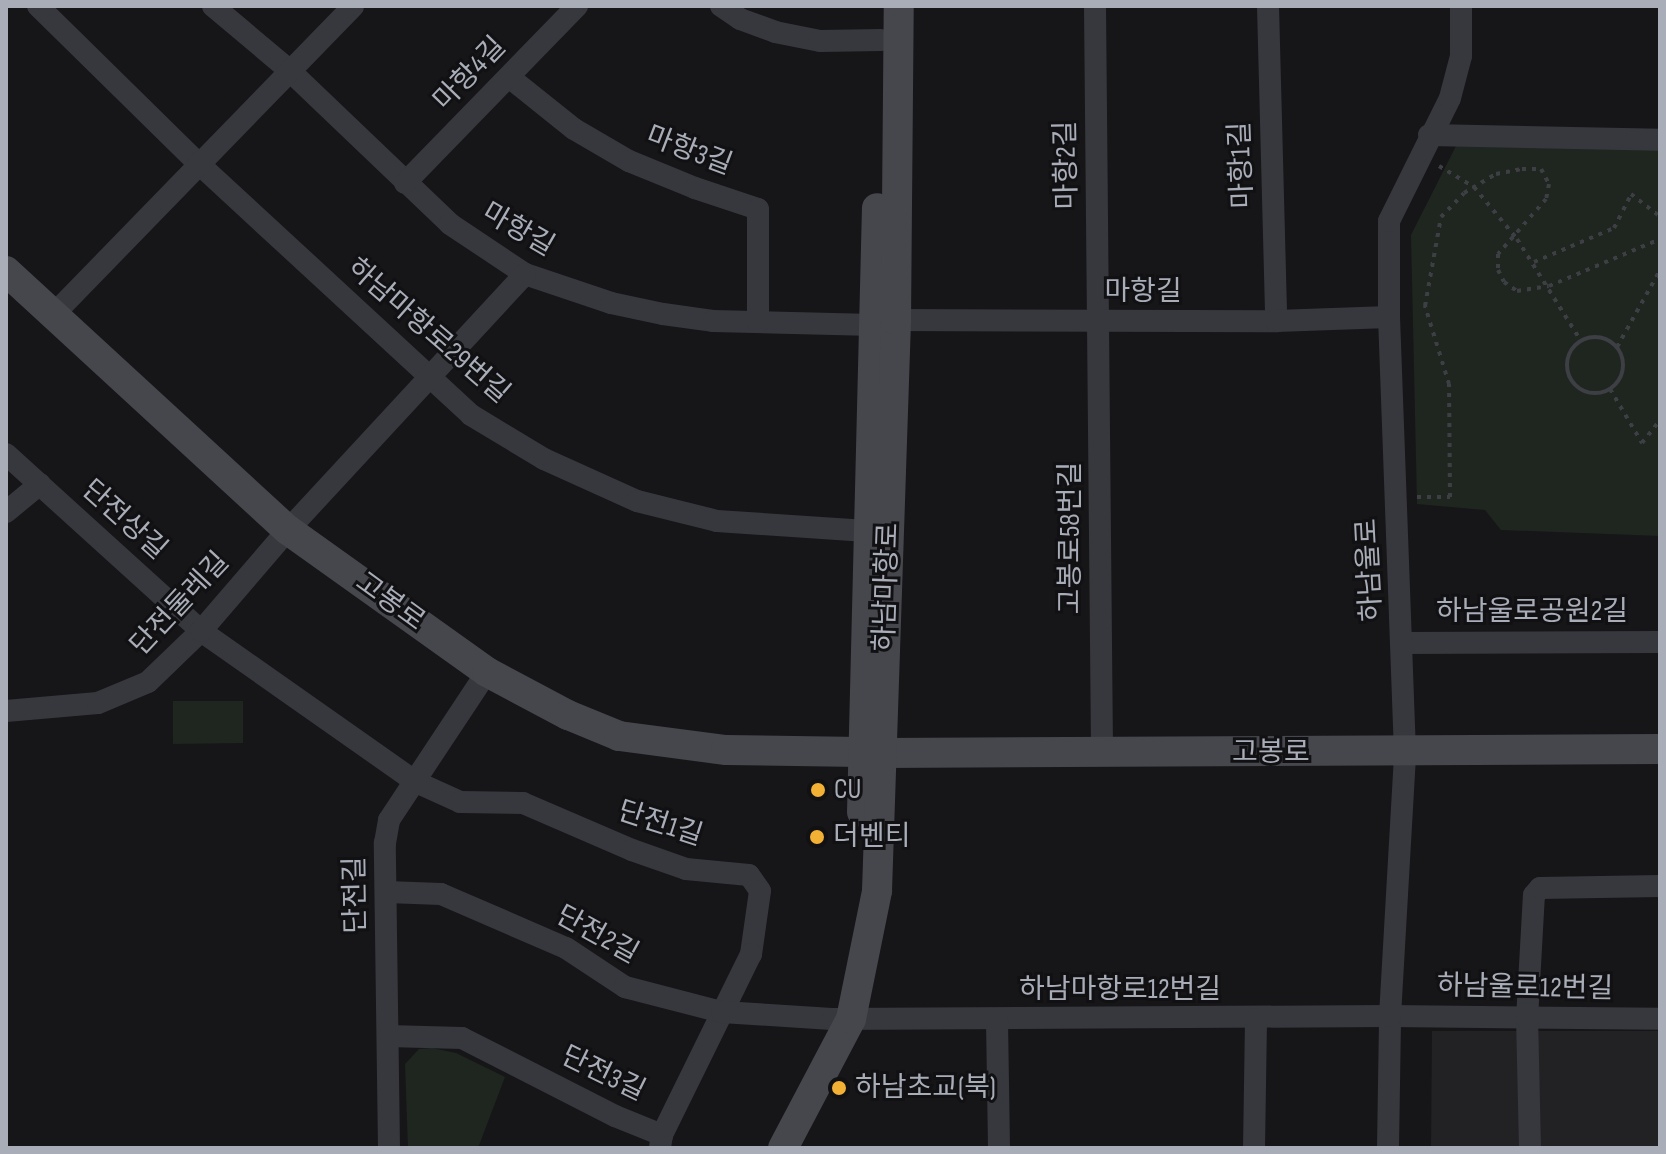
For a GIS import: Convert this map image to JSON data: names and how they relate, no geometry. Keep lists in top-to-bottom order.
{
  "streets": {
    "street": [
      "마항4길",
      "마항3길",
      "마항2길",
      "마항1길",
      "마항길",
      "하남마항로29번길",
      "단전상길",
      "고봉로58번길",
      "하남울로",
      "하남마항로",
      "고봉로",
      "단전둘레길",
      "하남울로공원2길",
      "단전1길",
      "단전길",
      "단전2길",
      "하남울로12번길",
      "하남마항로12번길",
      "단전3길"
    ]
  },
  "crossings": [
    ["마항4길", "마항3길"],
    ["마항4길", "마항길"],
    ["마항3길", "마항길"],
    ["마항2길", "마항길"],
    ["마항2길", "고봉로58번길"],
    ["마항1길", "마항길"],
    ["마항길", "고봉로58번길"],
    ["마항길", "하남울로"],
    ["마항길", "하남마항로"],
    ["마항길", "단전둘레길"],
    ["하남마항로29번길", "하남마항로"],
    ["하남마항로29번길", "단전둘레길"],
    ["단전상길", "단전둘레길"],
    ["단전상길", "단전1길"],
    ["단전상길", "단전길"],
    ["고봉로58번길", "고봉로"],
    ["하남울로", "고봉로"],
    ["하남울로", "하남울로공원2길"],
    ["하남울로", "하남울로12번길"],
    ["하남울로", "하남마항로12번길"],
    ["하남마항로", "고봉로"],
    ["하남마항로", "단전2길"],
    ["하남마항로", "하남마항로12번길"],
    ["고봉로", "단전둘레길"],
    ["고봉로", "단전길"],
    ["단전1길", "단전길"],
    ["단전1길", "단전2길"],
    ["단전1길", "단전3길"],
    ["단전길", "단전2길"],
    ["단전길", "단전3길"],
    ["단전2길", "하남마항로12번길"],
    ["단전2길", "단전3길"],
    ["하남울로12번길", "하남마항로12번길"]
  ],
  "places": ["CU", "더벤티", "하남초교(북)"]
}
